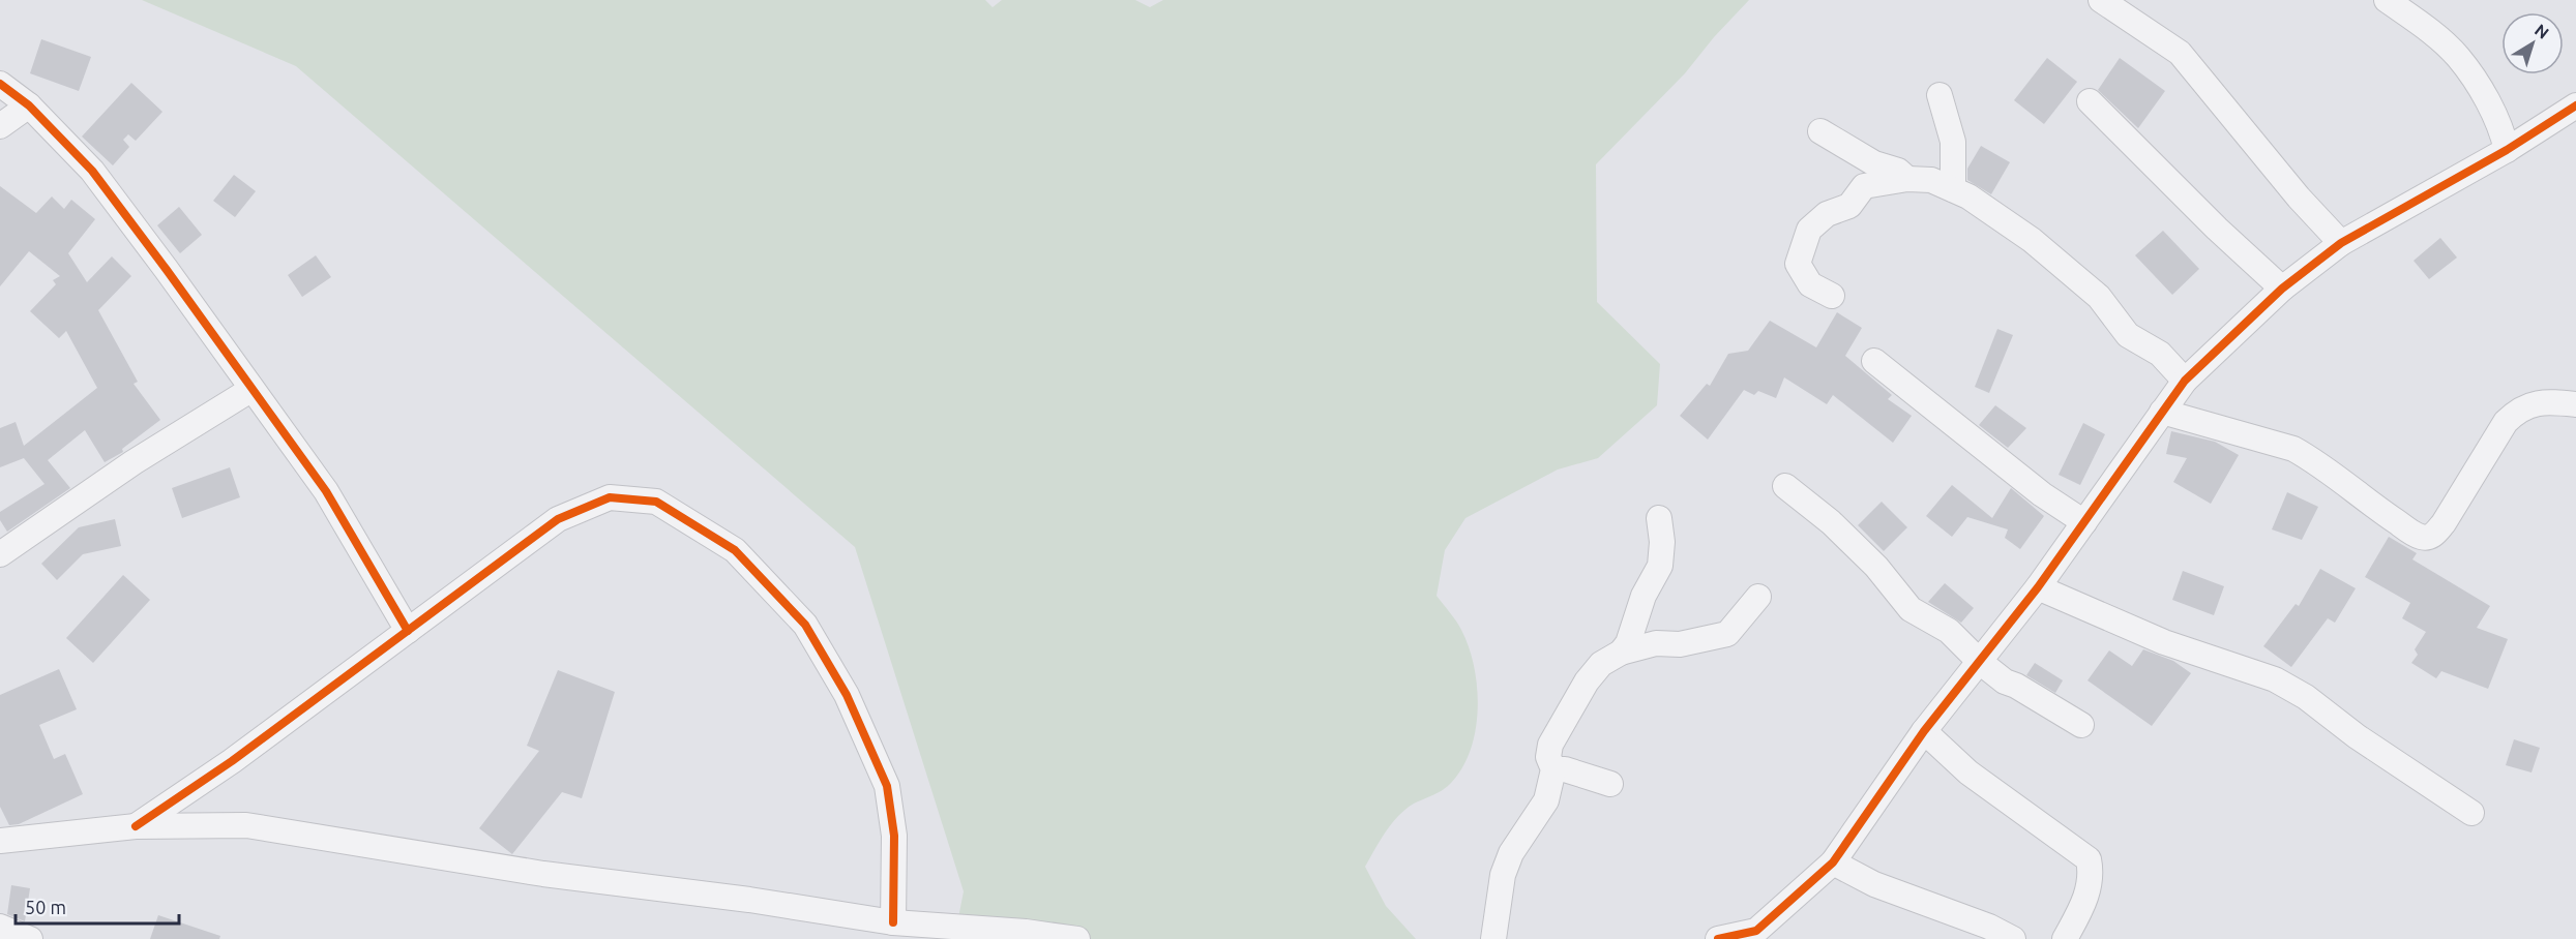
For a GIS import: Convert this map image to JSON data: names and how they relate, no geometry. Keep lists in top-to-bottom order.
{
  "scale_bar": "50 m",
  "north": "top right"
}
